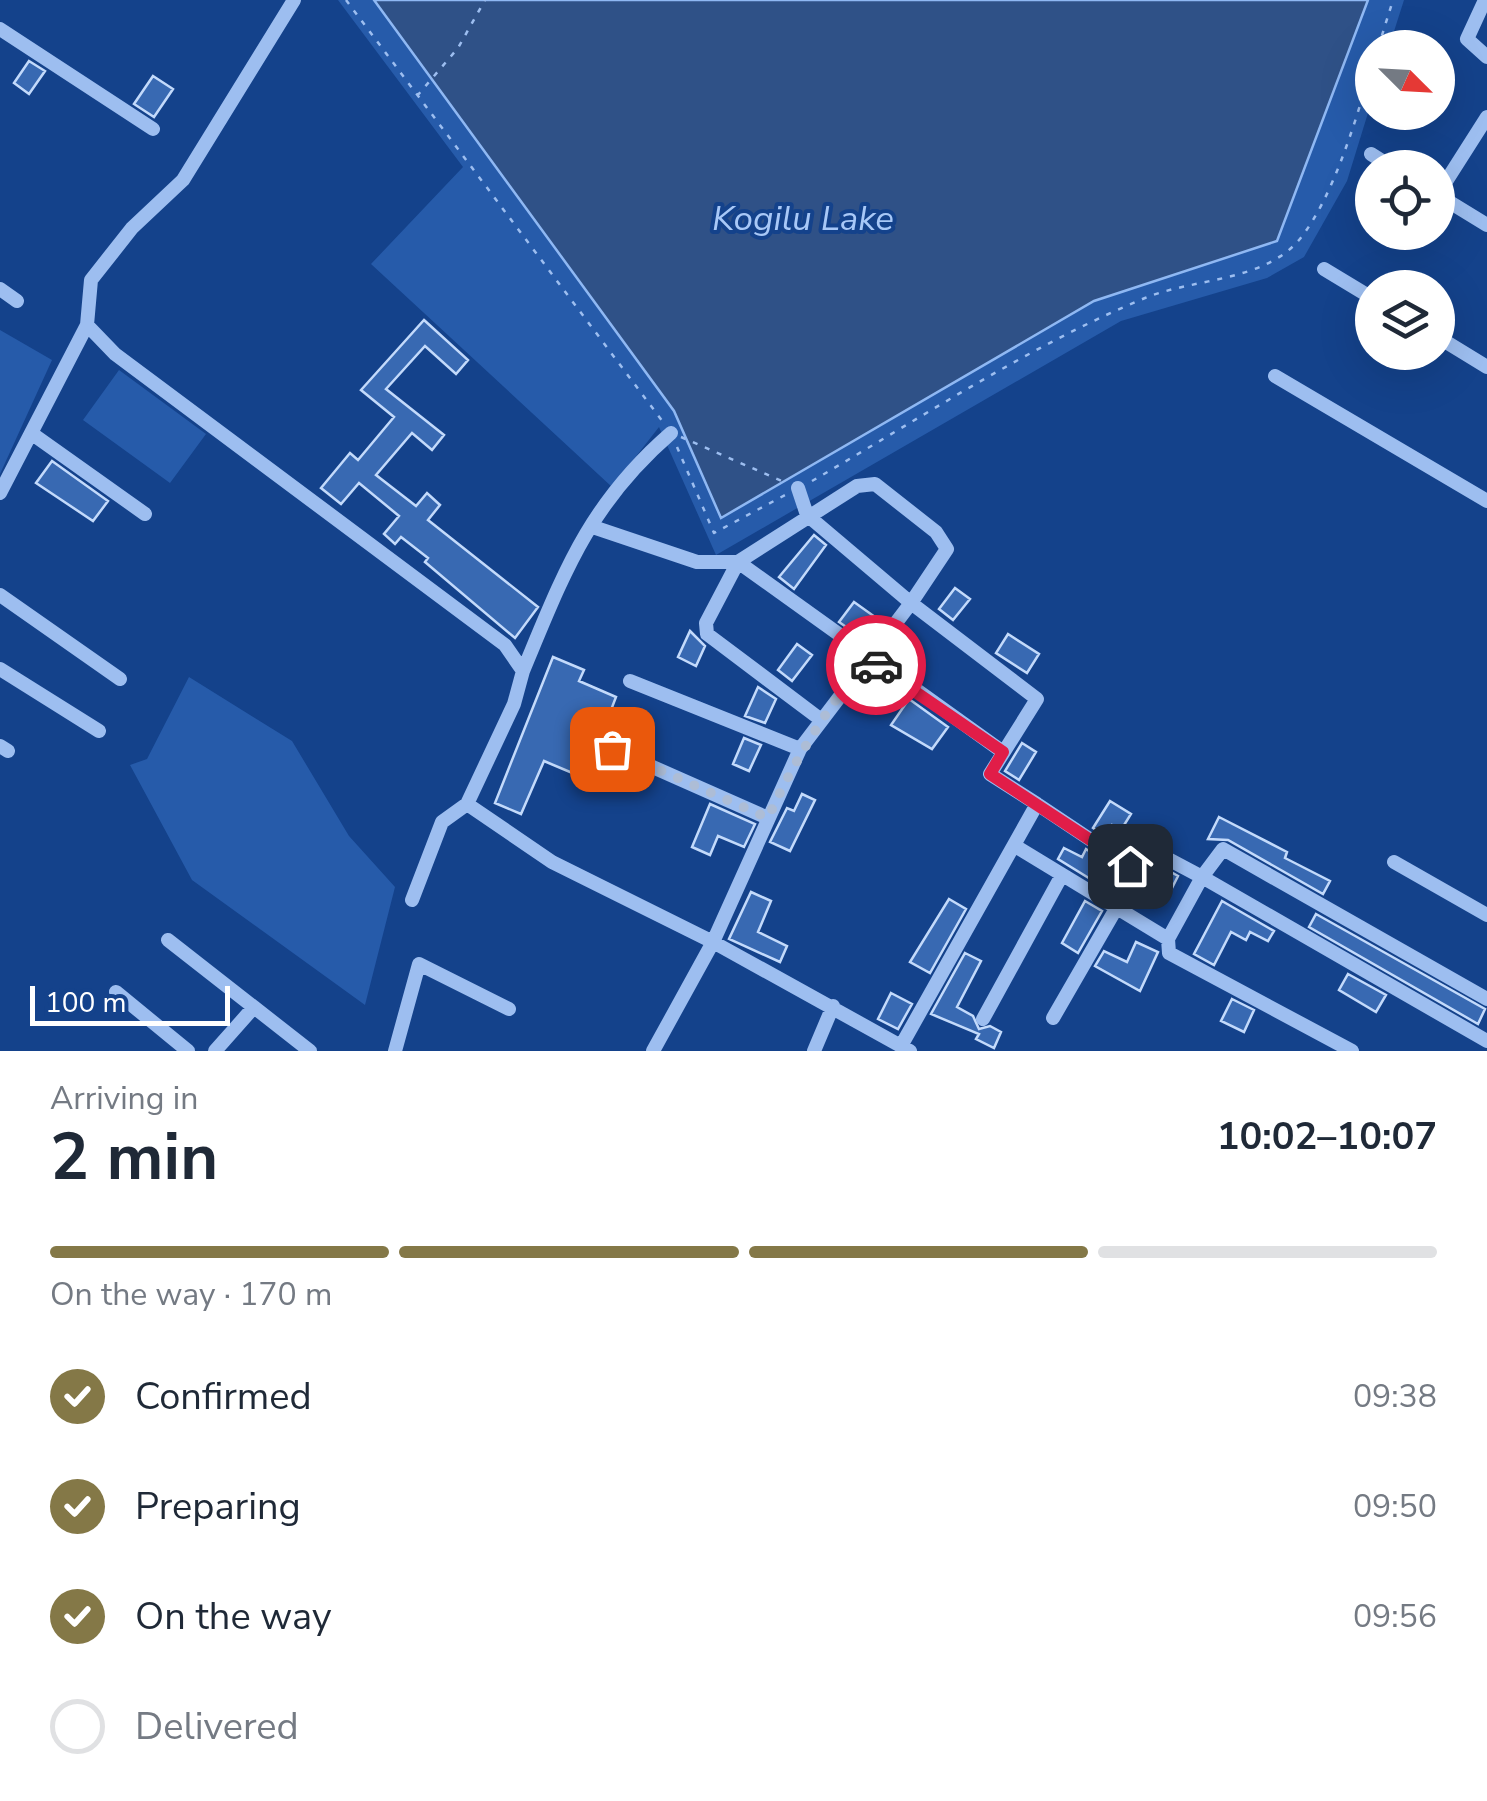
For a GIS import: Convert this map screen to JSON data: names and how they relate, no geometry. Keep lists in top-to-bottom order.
{
  "water": ["Kogilu Lake"],
  "scale_bar": "100 m",
  "north": "bottom right",
  "page": {
    "scale": "100 m",
    "heading": ["2 min", "Arriving in", "10:02–10:07"],
    "bar": "On the way · 170 m",
    "list": [
      ["Confirmed", "09:38"],
      ["Preparing", "09:50"],
      ["On the way", "09:56"],
      "Delivered"
    ]
  }
}
